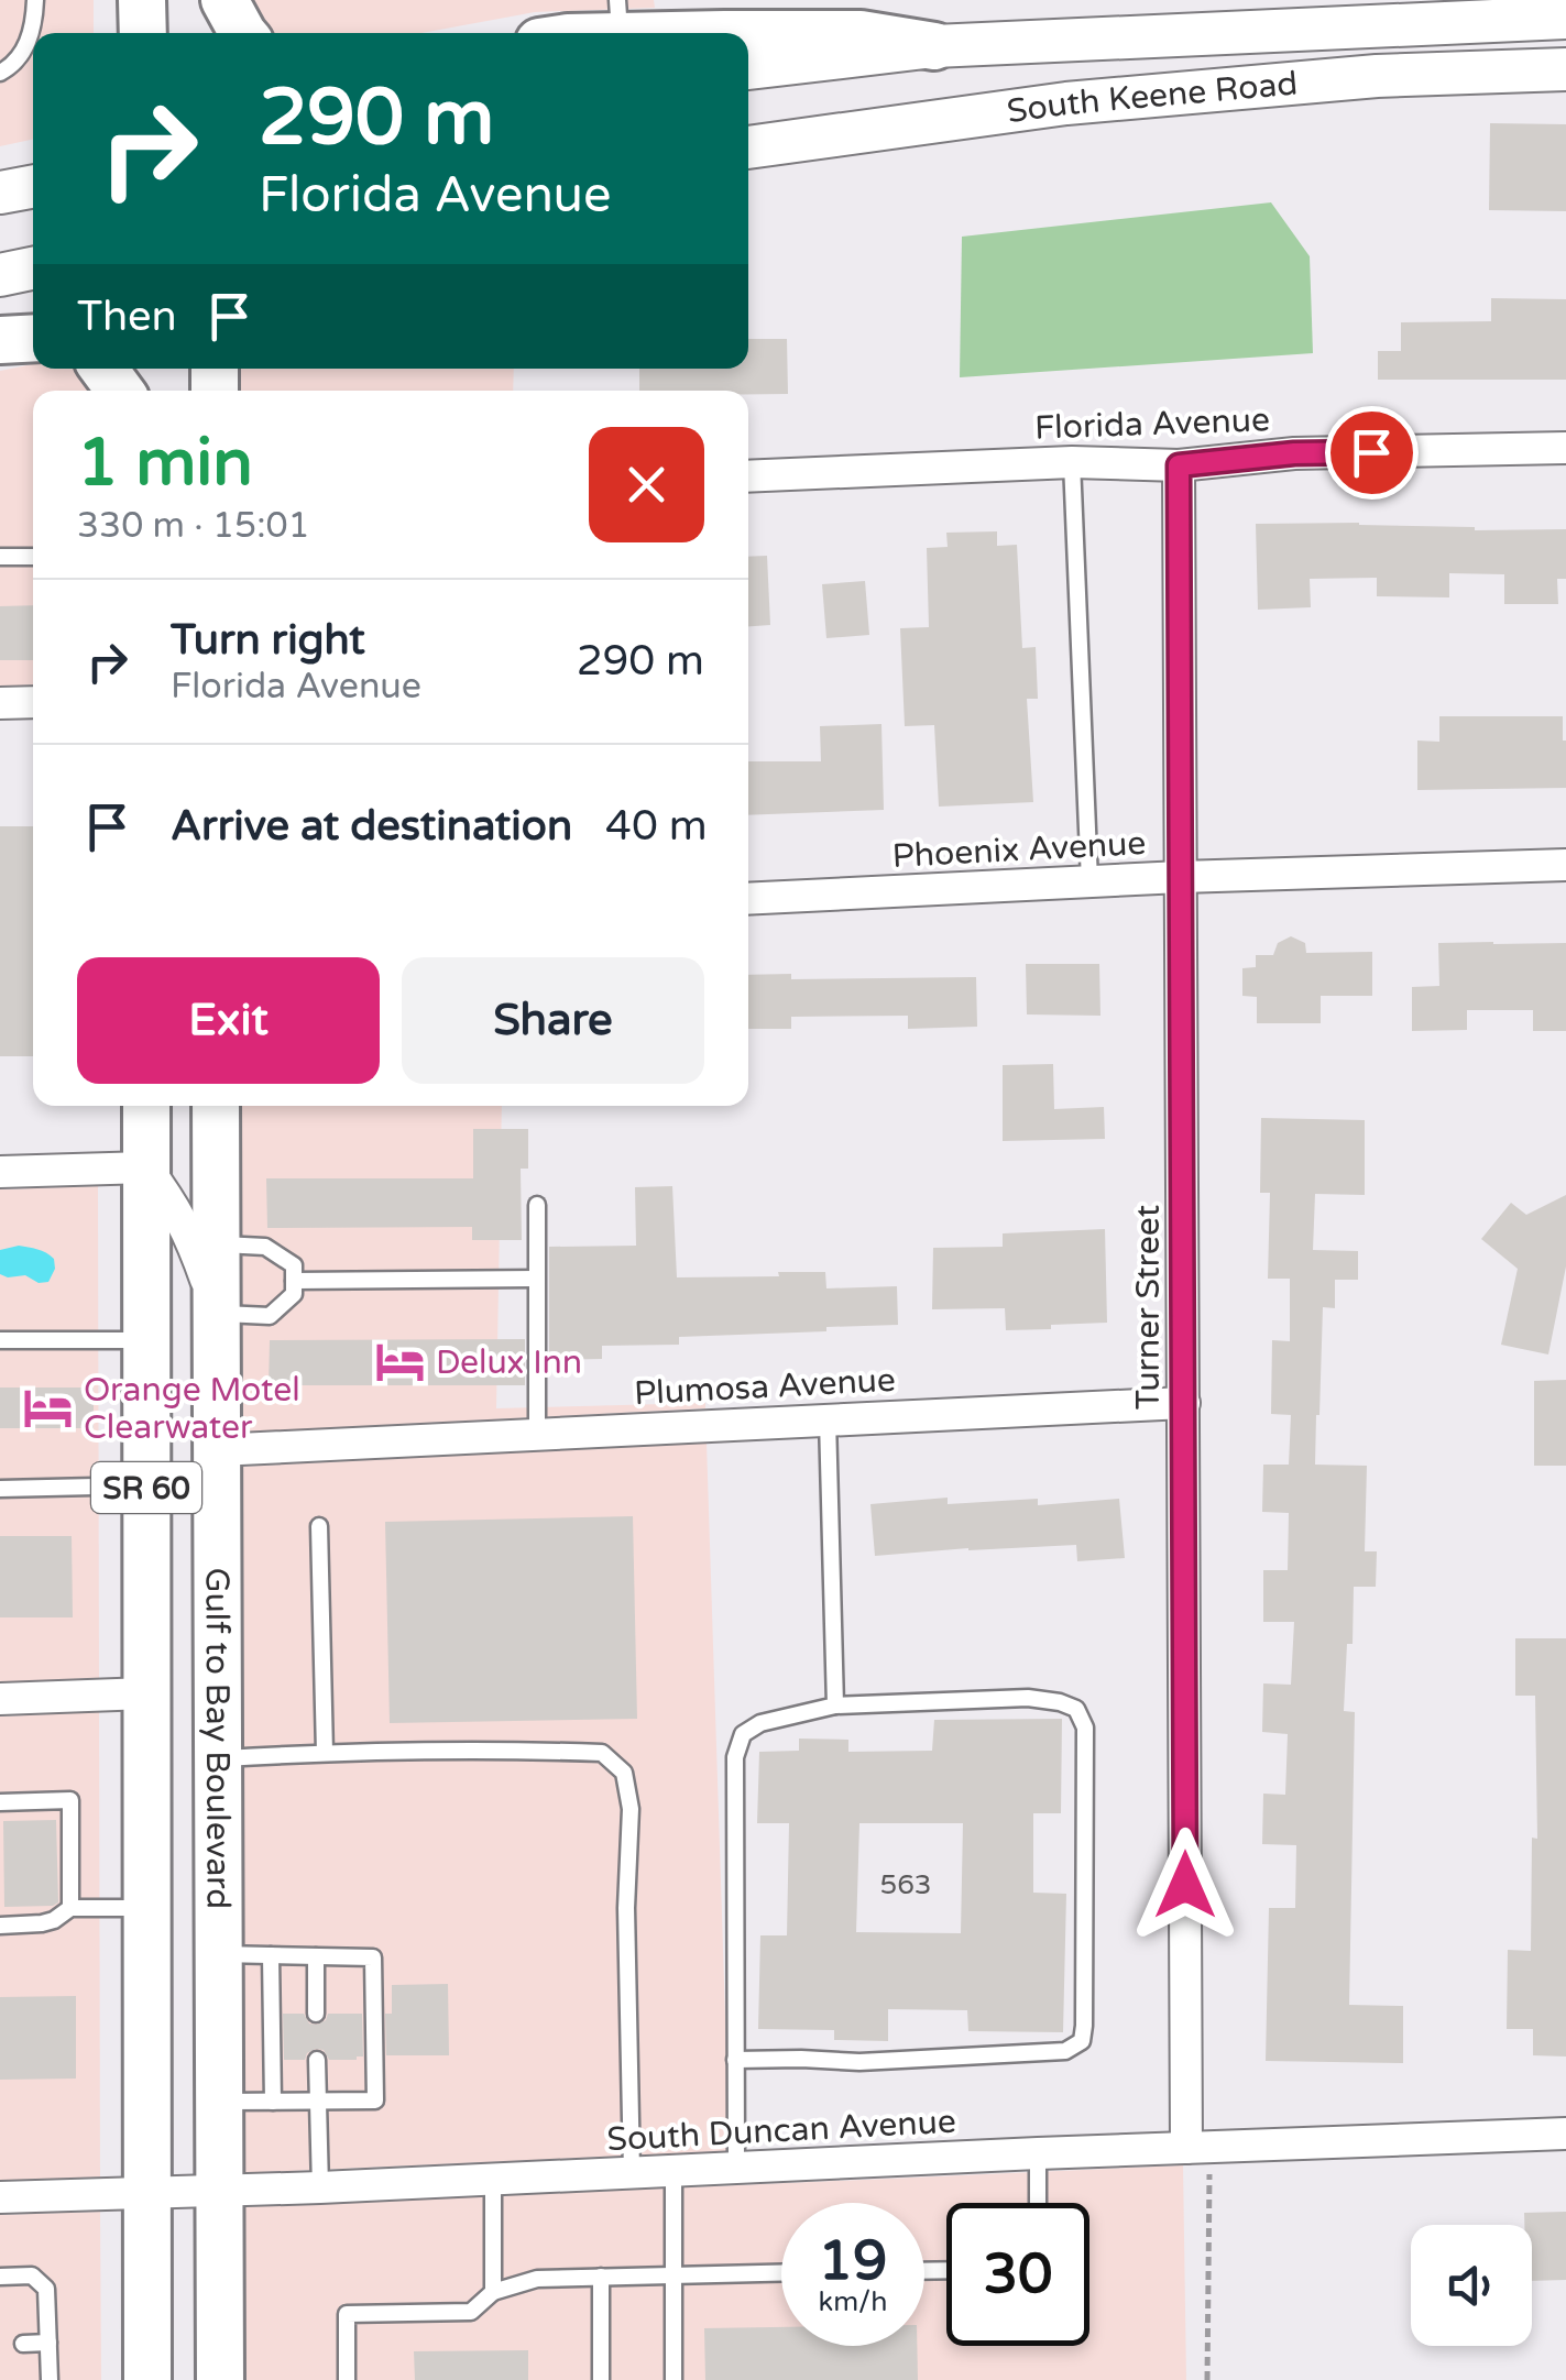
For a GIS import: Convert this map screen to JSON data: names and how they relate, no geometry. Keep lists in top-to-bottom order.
{
  "streets": {
    "main road": ["South Keene Road", "SR 60", "Gulf to Bay Boulevard"],
    "street": [
      "Florida Avenue",
      "Phoenix Avenue",
      "Turner Street",
      "Plumosa Avenue",
      "South Duncan Avenue"
    ]
  },
  "crossings": [
    ["Florida Avenue", "Turner Street"],
    ["Phoenix Avenue", "Turner Street"],
    ["Turner Street", "Plumosa Avenue"],
    ["Turner Street", "South Duncan Avenue"],
    ["Plumosa Avenue", "Gulf to Bay Boulevard"],
    ["SR 60", "South Duncan Avenue"],
    ["Gulf to Bay Boulevard", "South Duncan Avenue"]
  ],
  "places": {
    "hotel": ["Delux Inn", "Orange Motel Clearwater"]
  },
  "house_numbers": ["563"],
  "page": {
    "turn": ["290 m", "Florida Avenue"],
    "then": "Then",
    "heading": ["1 min", "330 m · 15:01"],
    "list": [
      {
        "name": "Turn right",
        "note": "Florida Avenue",
        "value": "290 m"
      },
      {
        "name": "Arrive at destination",
        "value": "40 m"
      }
    ],
    "buttons": ["Exit", "Share"],
    "speed": "19 km/h",
    "limit": "30"
  }
}
